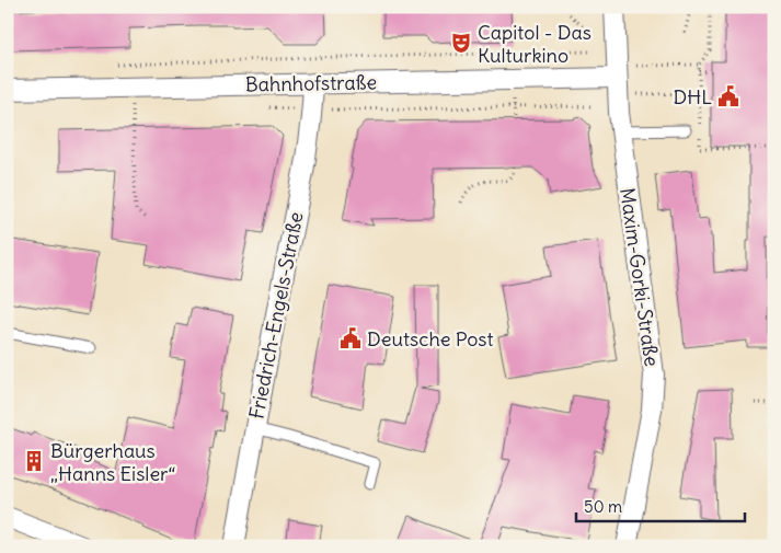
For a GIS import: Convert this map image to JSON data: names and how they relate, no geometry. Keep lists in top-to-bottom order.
{
  "streets": {
    "street": ["Bahnhofstraße", "Maxim-Gorki-Straße", "Friedrich-Engels-Straße"]
  },
  "crossings": [
    ["Bahnhofstraße", "Maxim-Gorki-Straße"],
    ["Bahnhofstraße", "Friedrich-Engels-Straße"]
  ],
  "places": {
    "theatre": ["Capitol - Das Kulturkino"],
    "public building": ["DHL", "Deutsche Post"],
    "building": ["Bürgerhaus „Hanns Eisler“"]
  },
  "scale_bar": "50 m"
}
